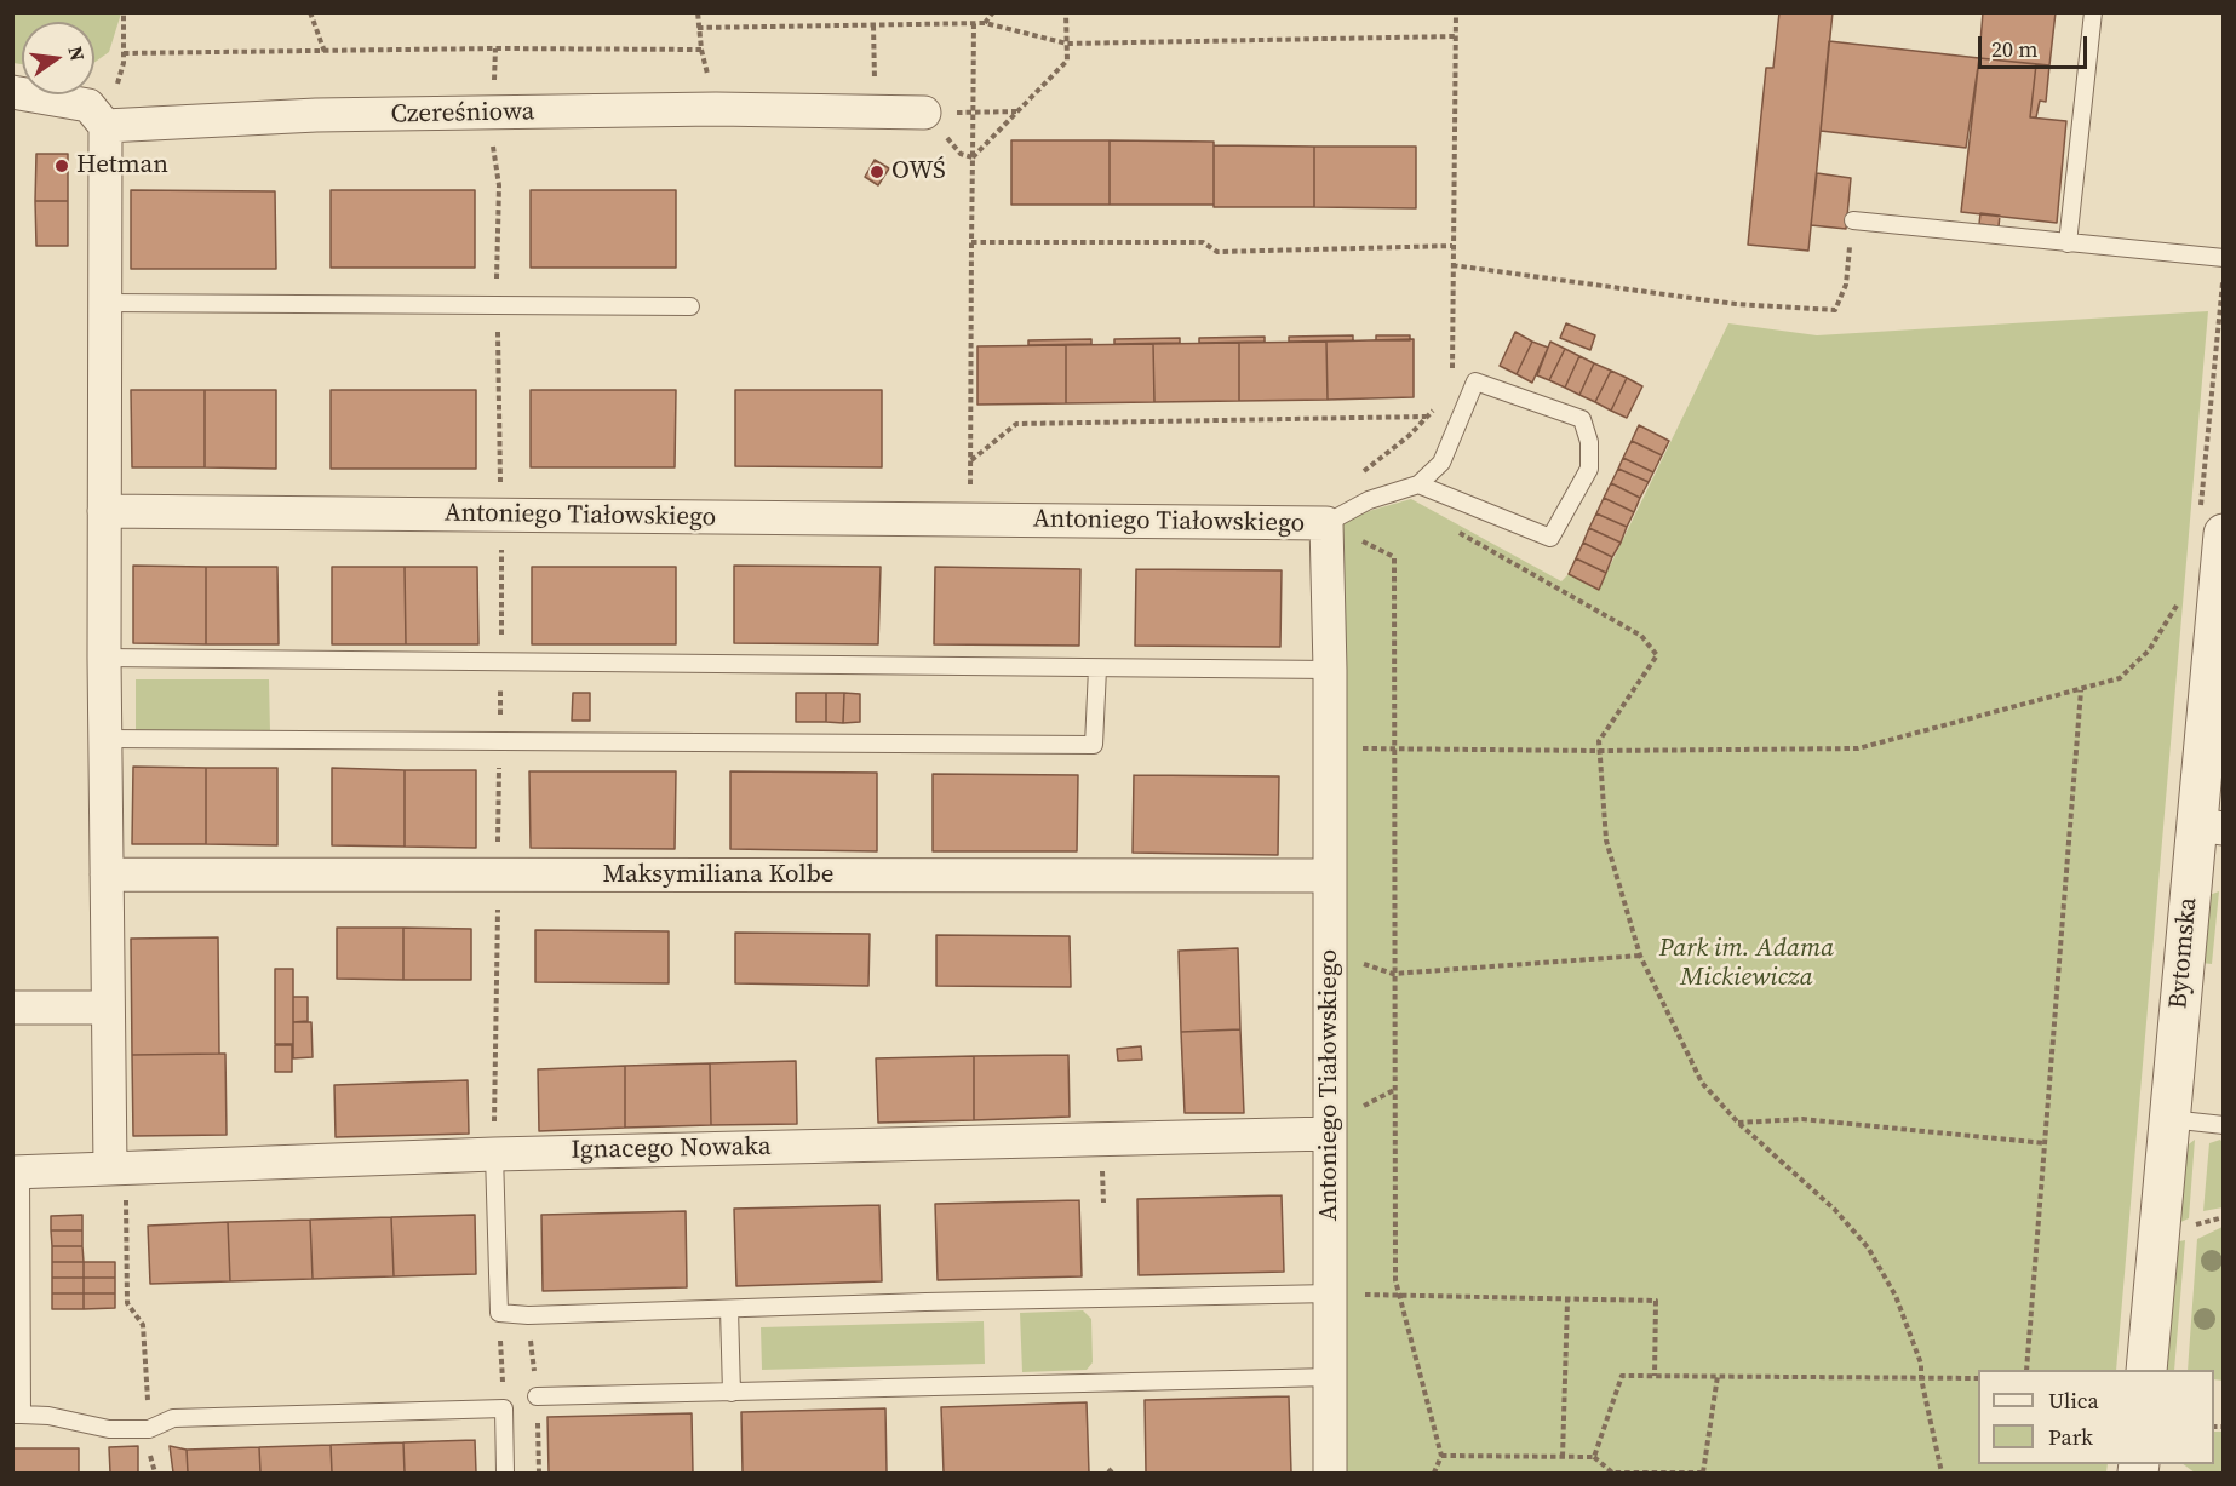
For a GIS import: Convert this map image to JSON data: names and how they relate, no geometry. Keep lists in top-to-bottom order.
{
  "streets": {
    "street": [
      "Czereśniowa",
      "Antoniego Tiałowskiego",
      "Maksymiliana Kolbe",
      "Bytomska",
      "Ignacego Nowaka"
    ]
  },
  "crossings": [
    ["Antoniego Tiałowskiego", "Maksymiliana Kolbe"],
    ["Antoniego Tiałowskiego", "Ignacego Nowaka"]
  ],
  "parks": ["Park im. Adama Mickiewicza"],
  "places": ["Hetman", "OWŚ"],
  "legend": ["Ulica", "Park"],
  "scale_bar": "20 m",
  "north": "right"
}
